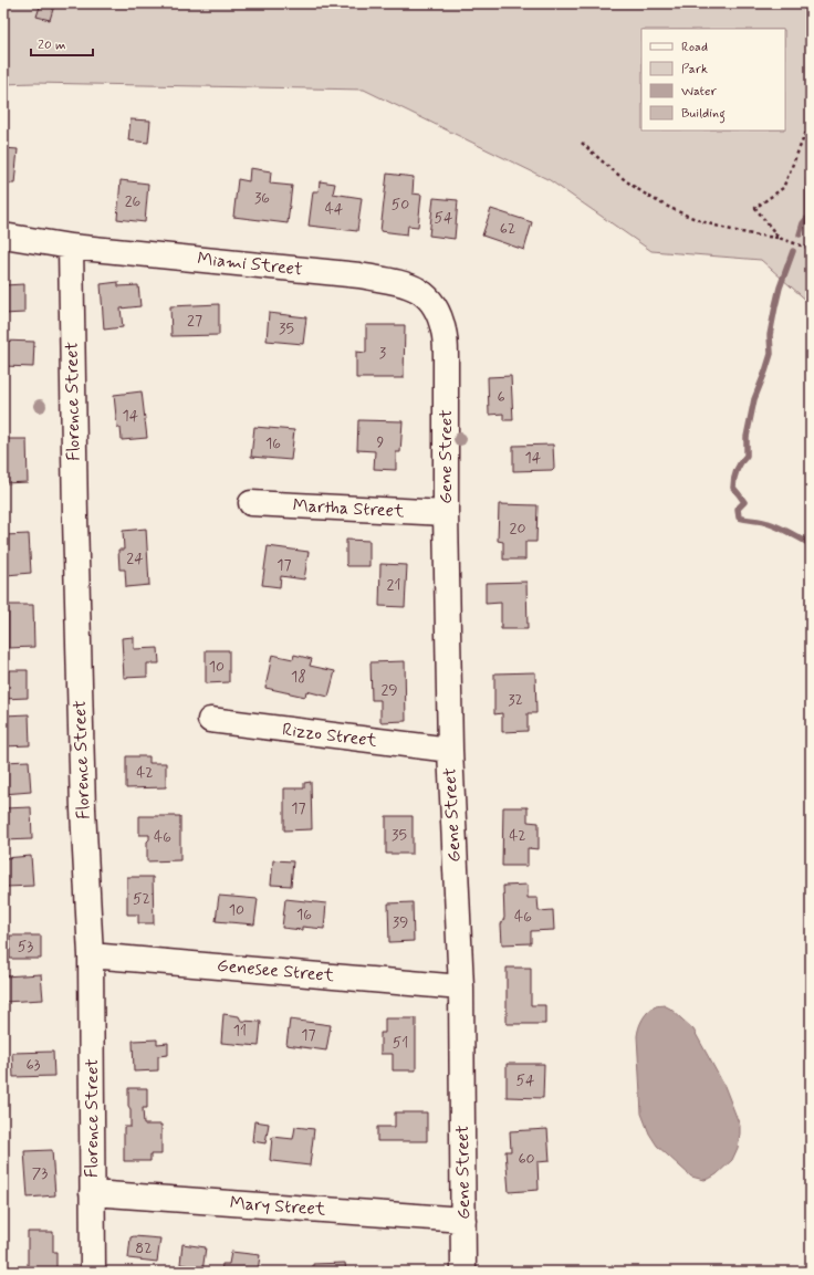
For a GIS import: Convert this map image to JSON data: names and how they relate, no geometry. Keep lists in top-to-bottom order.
{
  "streets": {
    "street": [
      "Miami Street",
      "Florence Street",
      "Gene Street",
      "Martha Street",
      "Rizzo Street",
      "Genesee Street",
      "Mary Street"
    ]
  },
  "crossings": [
    ["Miami Street", "Florence Street"],
    ["Miami Street", "Gene Street"],
    ["Florence Street", "Genesee Street"],
    ["Florence Street", "Mary Street"],
    ["Gene Street", "Martha Street"],
    ["Gene Street", "Rizzo Street"],
    ["Gene Street", "Genesee Street"],
    ["Gene Street", "Mary Street"]
  ],
  "house_numbers": [
    "36",
    "26",
    "50",
    "44",
    "54",
    "62",
    "27",
    "35",
    "3",
    "6",
    "14",
    "9",
    "16",
    "14",
    "20",
    "24",
    "17",
    "21",
    "10",
    "18",
    "29",
    "32",
    "42",
    "17",
    "35",
    "42",
    "46",
    "52",
    "10",
    "16",
    "46",
    "39",
    "53",
    "11",
    "17",
    "51",
    "63",
    "54",
    "60",
    "73",
    "82"
  ],
  "legend": [
    "Road",
    "Park",
    "Water",
    "Building"
  ],
  "scale_bar": "20 m"
}
